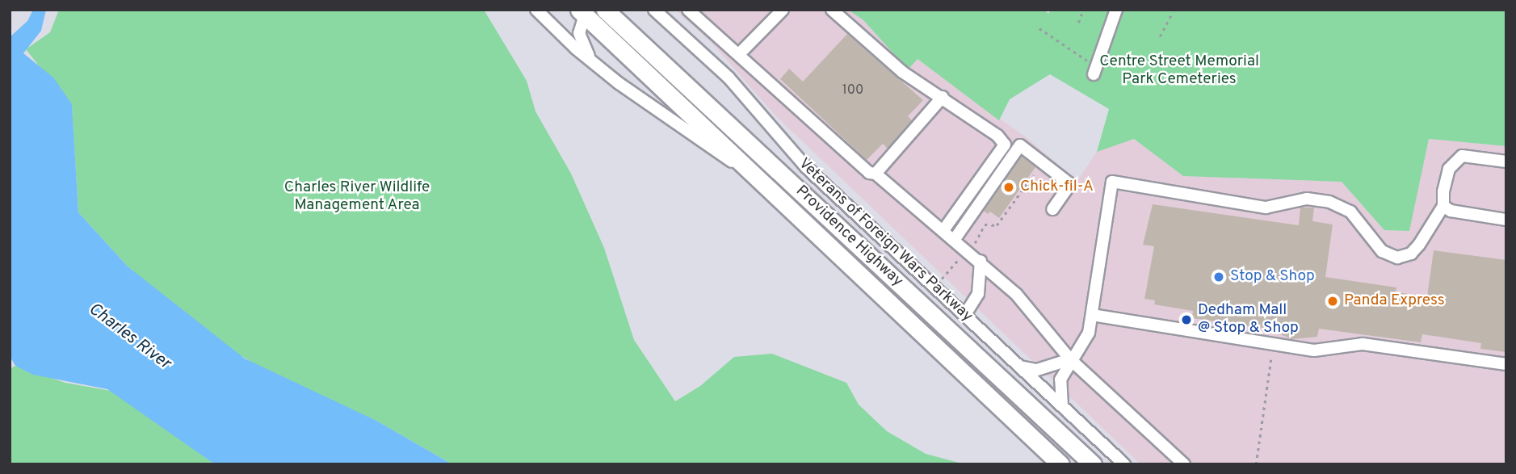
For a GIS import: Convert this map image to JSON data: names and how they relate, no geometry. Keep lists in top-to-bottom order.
{
  "streets": {
    "highway": ["Providence Highway"],
    "street": ["Veterans of Foreign Wars Parkway"]
  },
  "water": ["Charles River"],
  "parks": ["Centre Street Memorial Park Cemeteries", "Charles River Wildlife Management Area"],
  "places": [
    "Chick-fil-A",
    "Stop & Shop",
    "Panda Express",
    "Dedham Mall @ Stop & Shop"
  ],
  "house_numbers": ["100"]
}
